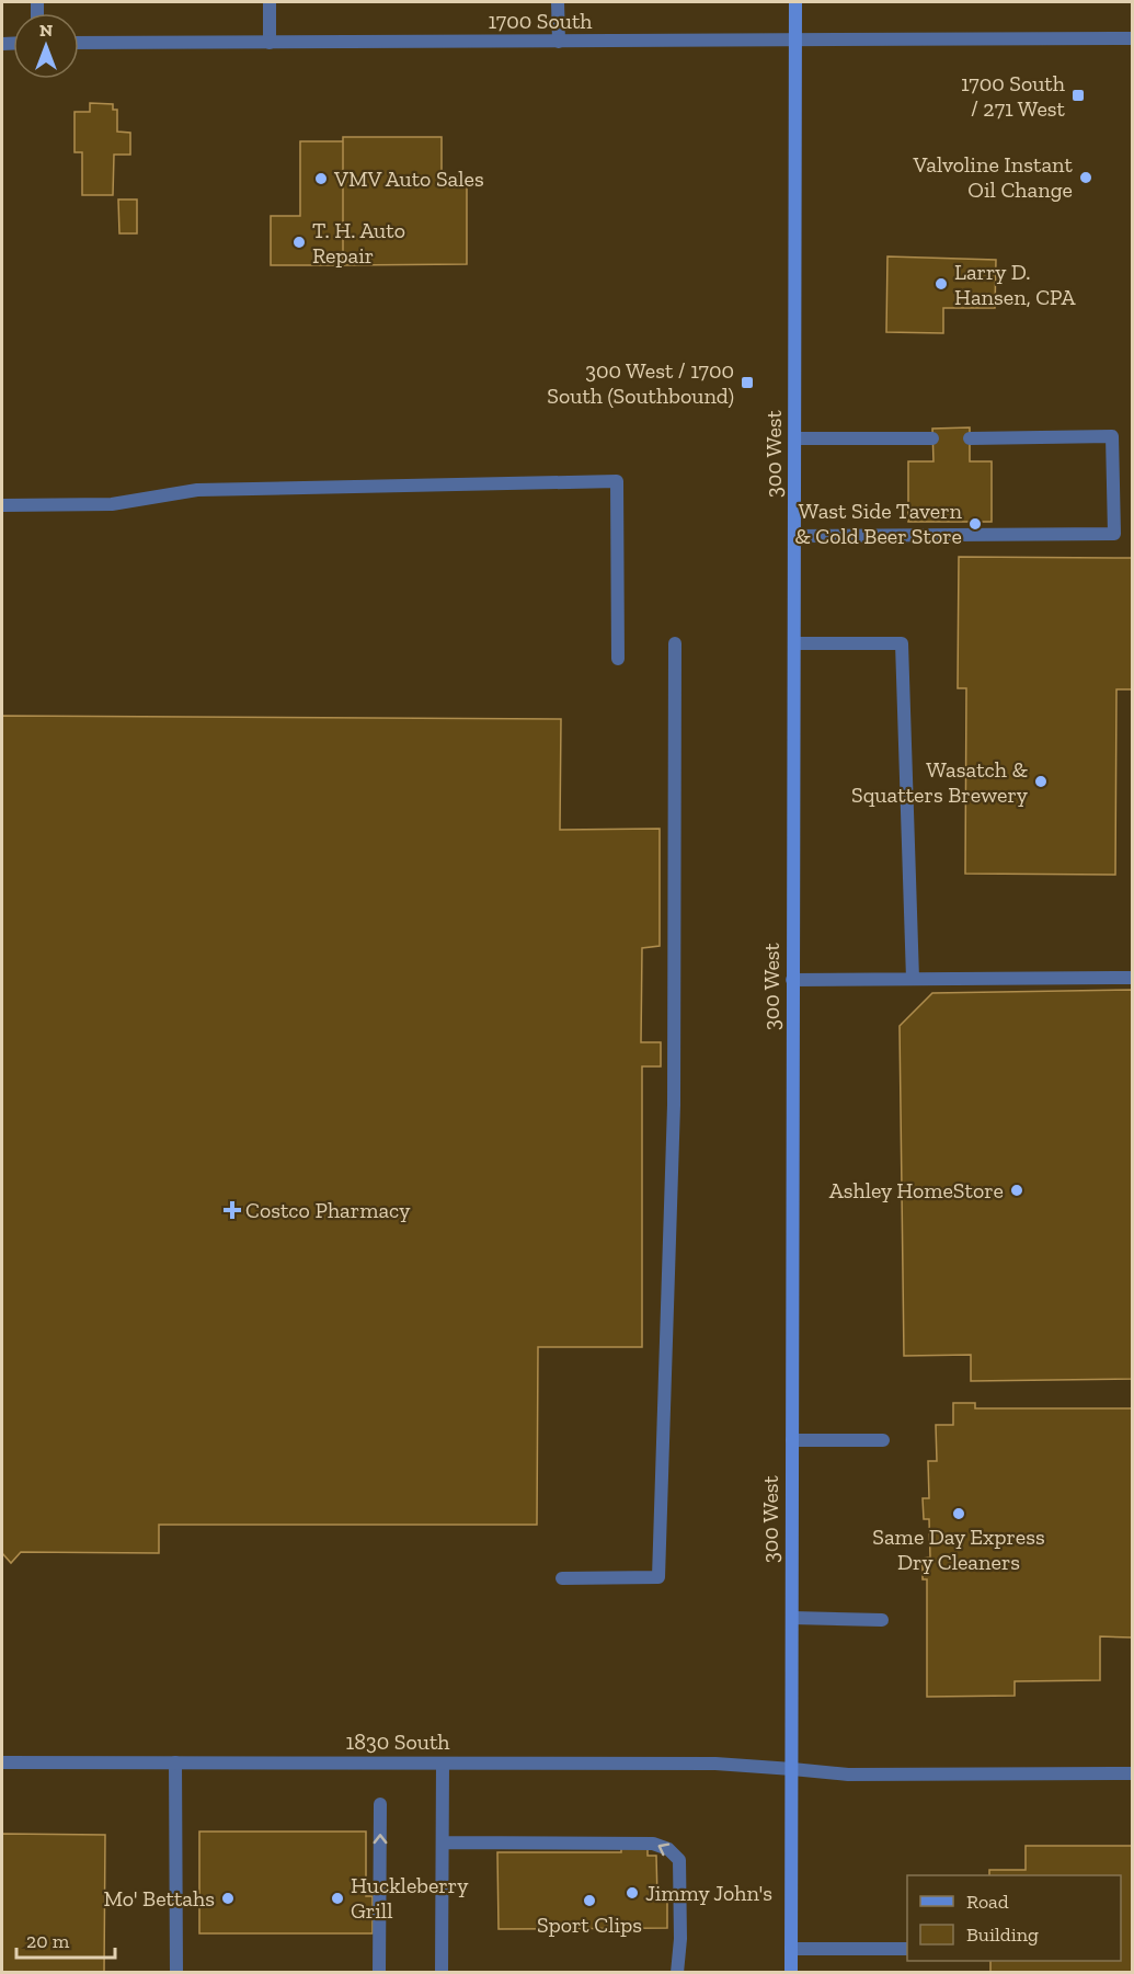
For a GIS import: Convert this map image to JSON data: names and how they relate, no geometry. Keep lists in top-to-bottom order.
{
  "streets": {
    "main road": ["300 West"],
    "street": ["1700 South", "1830 South"]
  },
  "crossings": [
    ["1700 South", "300 West"],
    ["300 West", "1830 South"]
  ],
  "places": {
    "transit": ["1700 South / 271 West", "300 West / 1700 South (Southbound)"],
    "other": [
      "Valvoline Instant Oil Change",
      "VMV Auto Sales",
      "T. H. Auto Repair",
      "Larry D. Hansen, CPA",
      "Wast Side Tavern & Cold Beer Store",
      "Wasatch & Squatters Brewery",
      "Ashley HomeStore",
      "Same Day Express Dry Cleaners",
      "Jimmy John's",
      "Mo' Bettahs",
      "Huckleberry Grill",
      "Sport Clips"
    ],
    "health": ["Costco Pharmacy"]
  },
  "legend": ["Road", "Building"],
  "scale_bar": "20 m",
  "north": "top"
}
